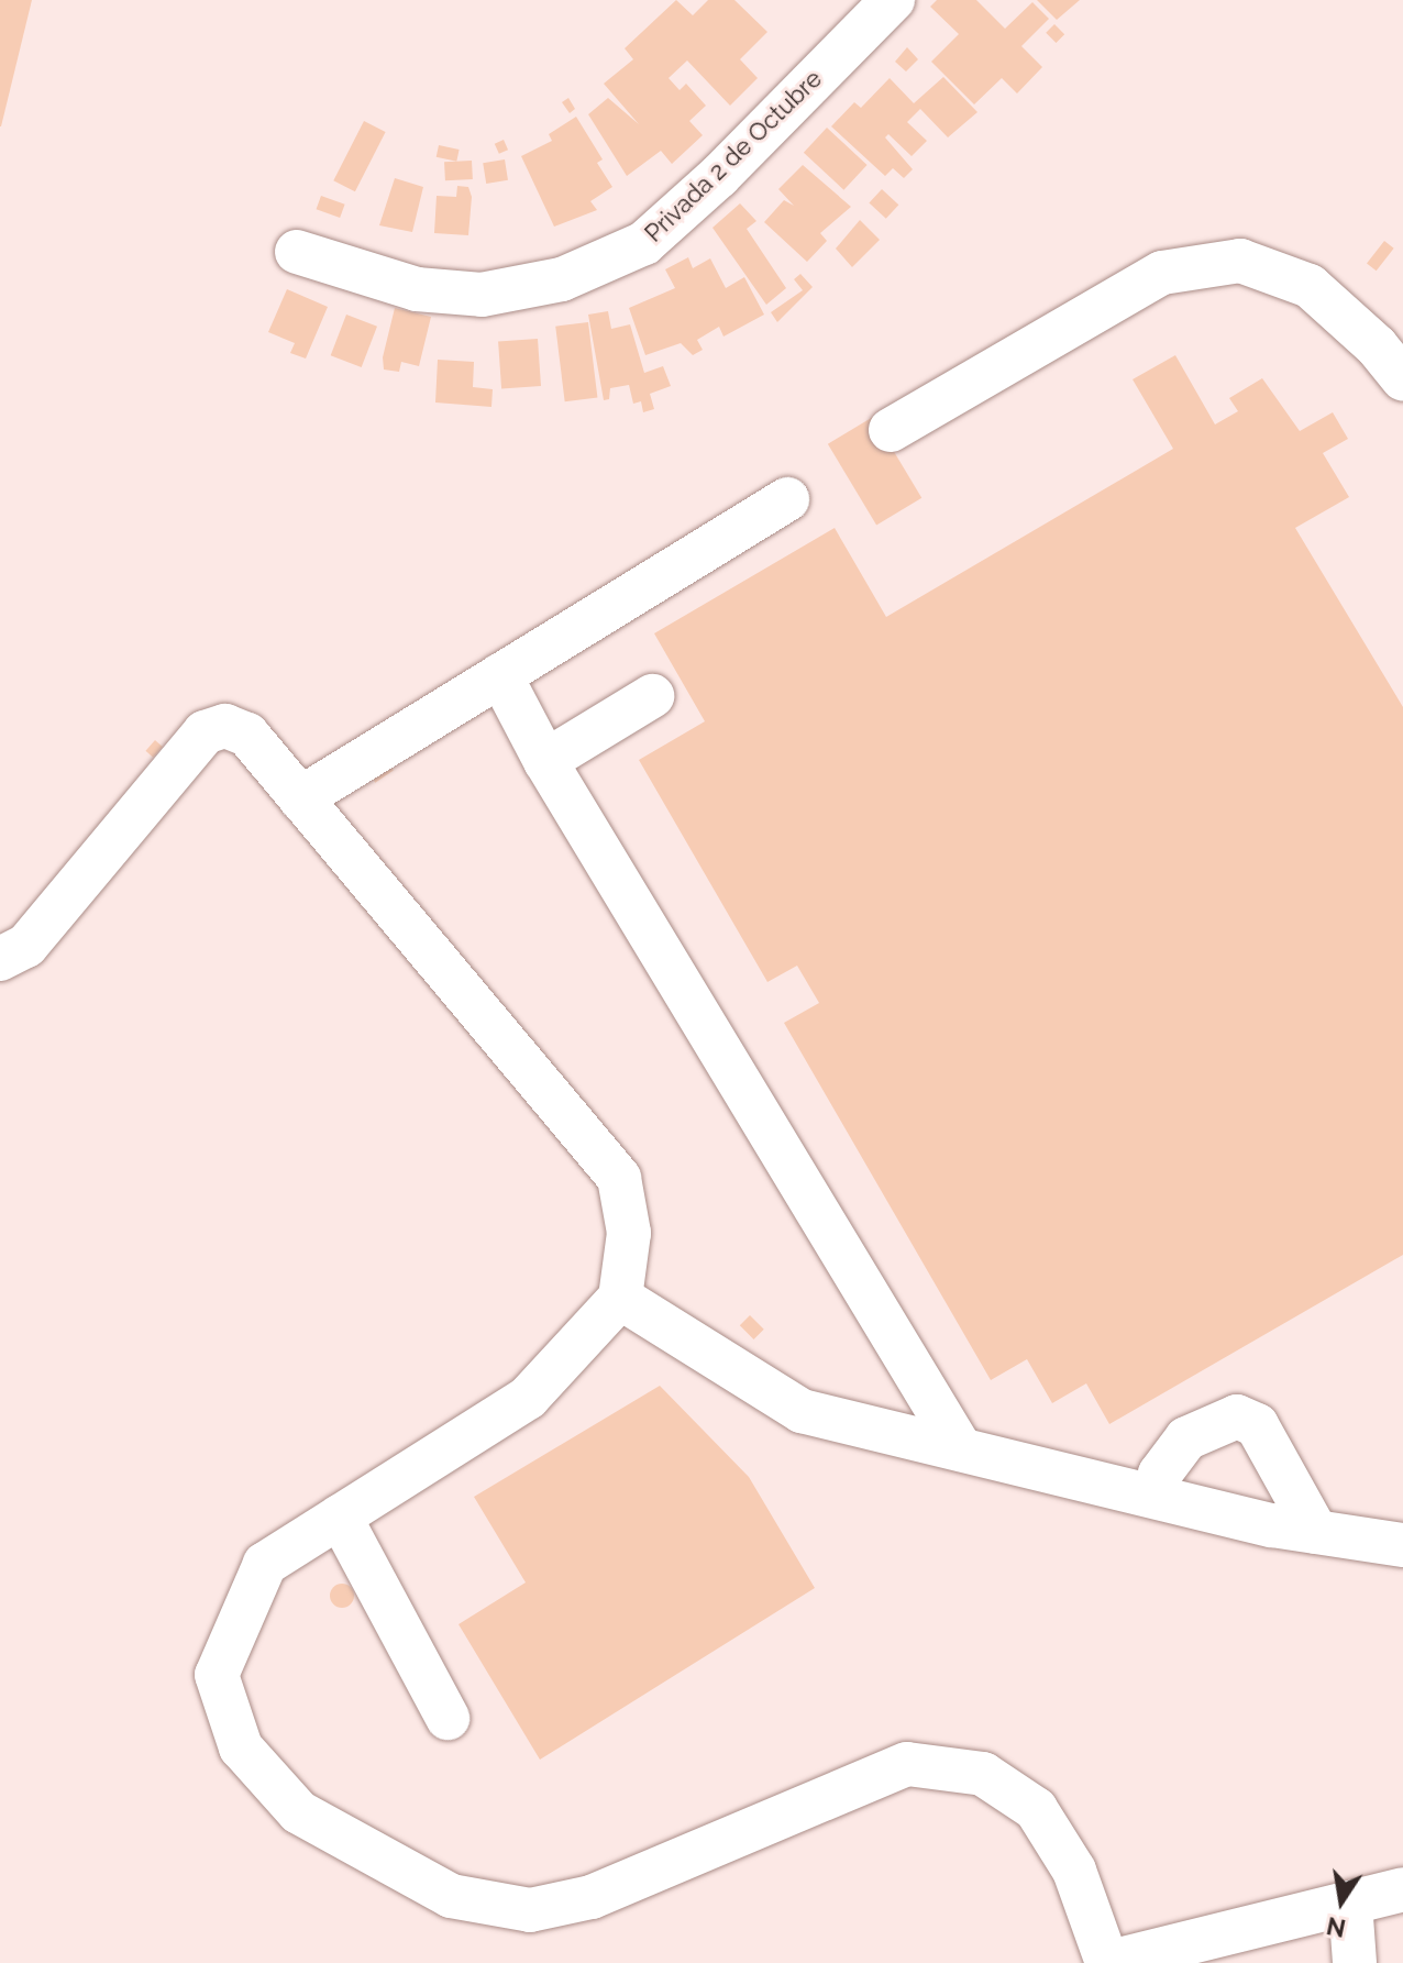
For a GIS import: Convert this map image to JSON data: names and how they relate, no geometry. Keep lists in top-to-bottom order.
{
  "streets": {
    "street": ["Privada 2 de Octubre"]
  },
  "north": "bottom"
}
